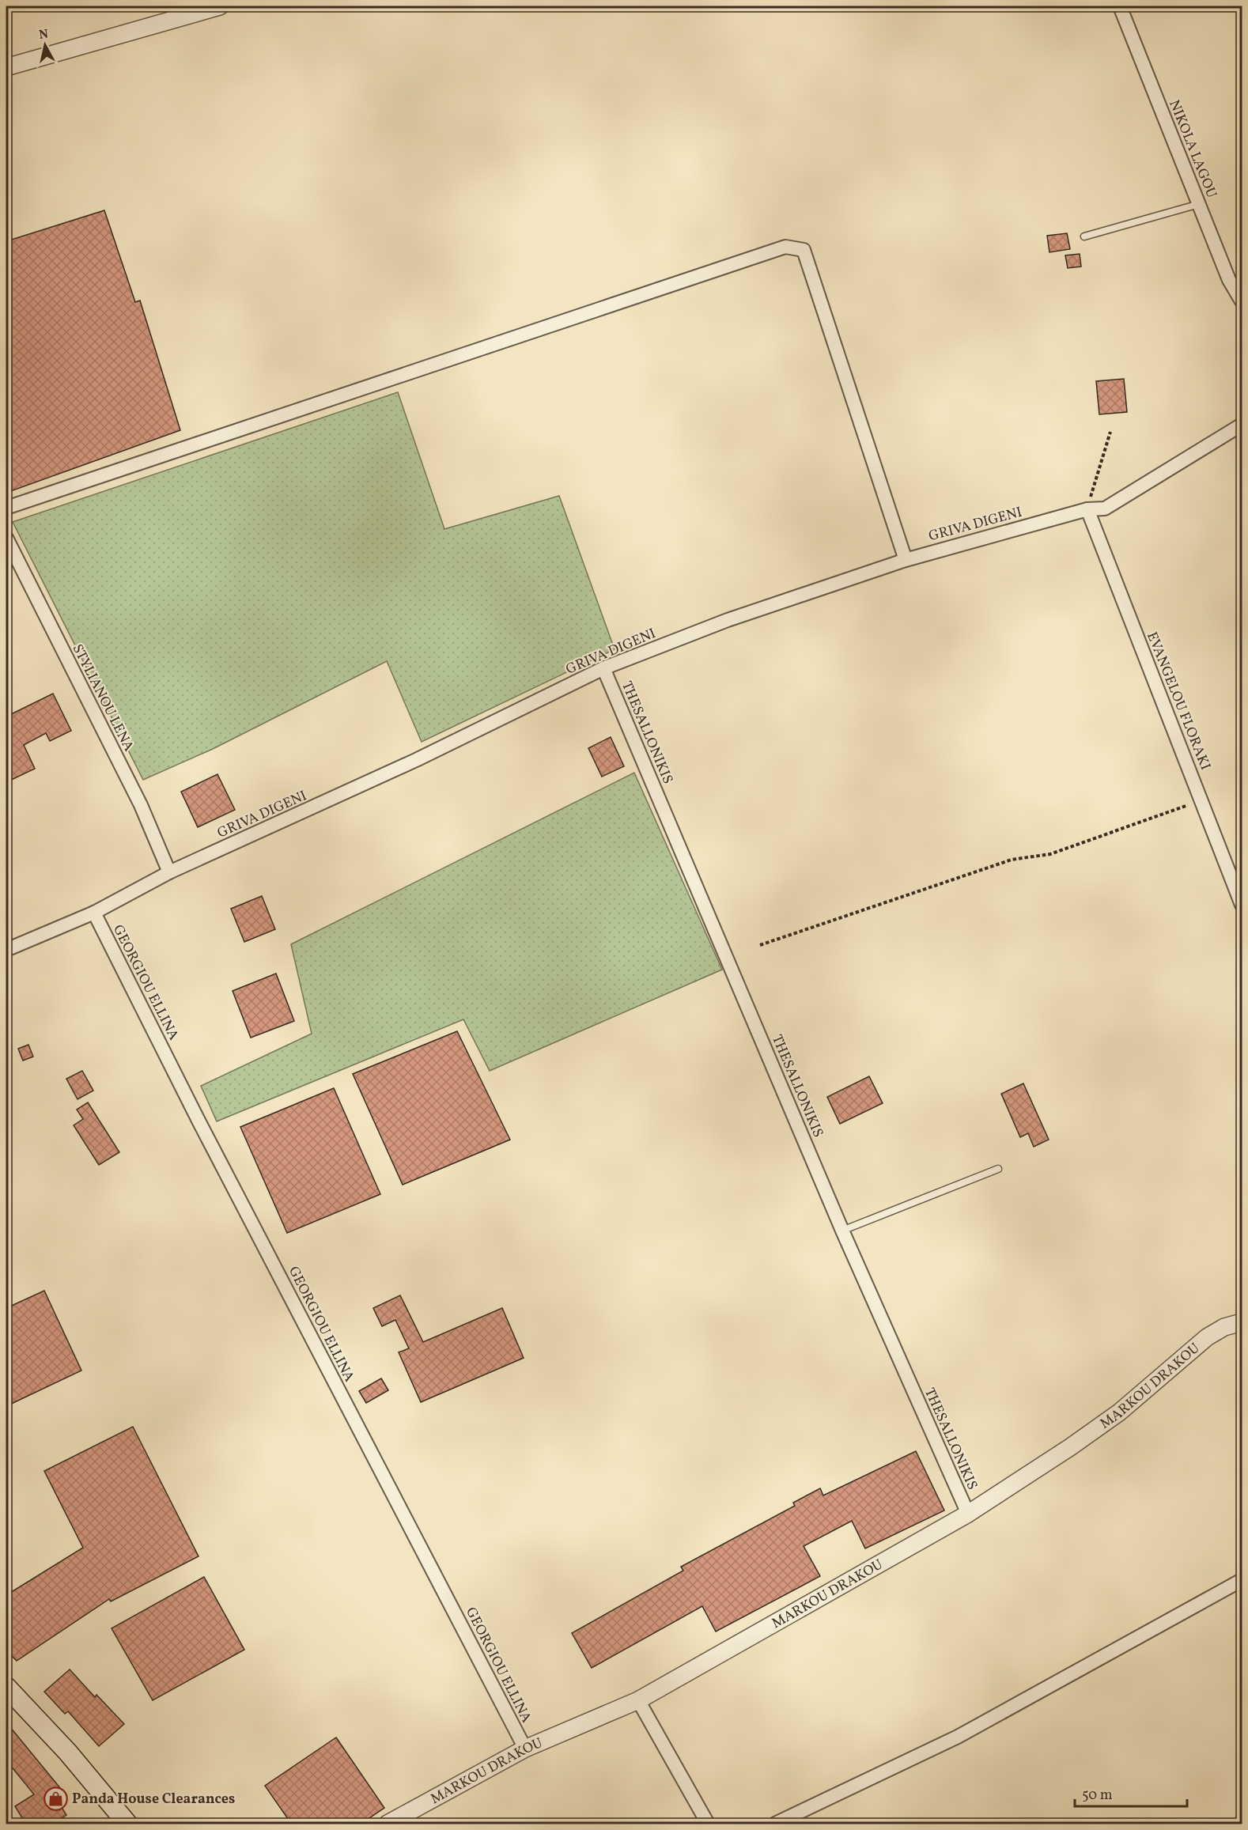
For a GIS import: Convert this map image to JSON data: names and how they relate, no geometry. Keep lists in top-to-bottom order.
{
  "streets": {
    "street": [
      "NIKOLA LAGOU",
      "GRIVA DIGENI",
      "STYLIANOU LENA",
      "EVANGELOU FLORAKI",
      "THESALLONIKIS",
      "GEORGIOU ELLINA",
      "MARKOU DRAKOU"
    ]
  },
  "crossings": [
    ["GRIVA DIGENI", "STYLIANOU LENA"],
    ["GRIVA DIGENI", "EVANGELOU FLORAKI"],
    ["GRIVA DIGENI", "THESALLONIKIS"],
    ["GRIVA DIGENI", "GEORGIOU ELLINA"],
    ["THESALLONIKIS", "MARKOU DRAKOU"],
    ["GEORGIOU ELLINA", "MARKOU DRAKOU"]
  ],
  "places": {
    "shop": ["Panda House Clearances"]
  },
  "scale_bar": "50 m",
  "north": "top"
}
